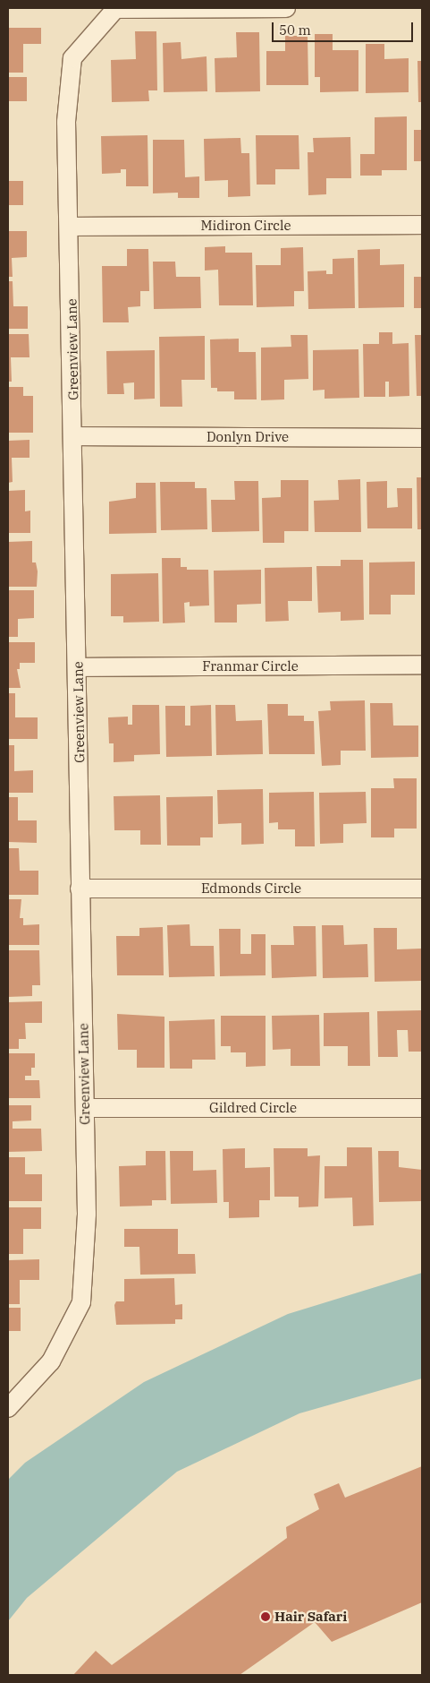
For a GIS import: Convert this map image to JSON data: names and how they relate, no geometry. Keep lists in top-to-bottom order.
{
  "streets": {
    "street": [
      "Midiron Circle",
      "Greenview Lane",
      "Donlyn Drive",
      "Franmar Circle",
      "Edmonds Circle",
      "Gildred Circle"
    ]
  },
  "crossings": [
    ["Midiron Circle", "Greenview Lane"],
    ["Greenview Lane", "Donlyn Drive"],
    ["Greenview Lane", "Franmar Circle"],
    ["Greenview Lane", "Edmonds Circle"],
    ["Greenview Lane", "Gildred Circle"]
  ],
  "places": ["Hair Safari"],
  "scale_bar": "50 m"
}
